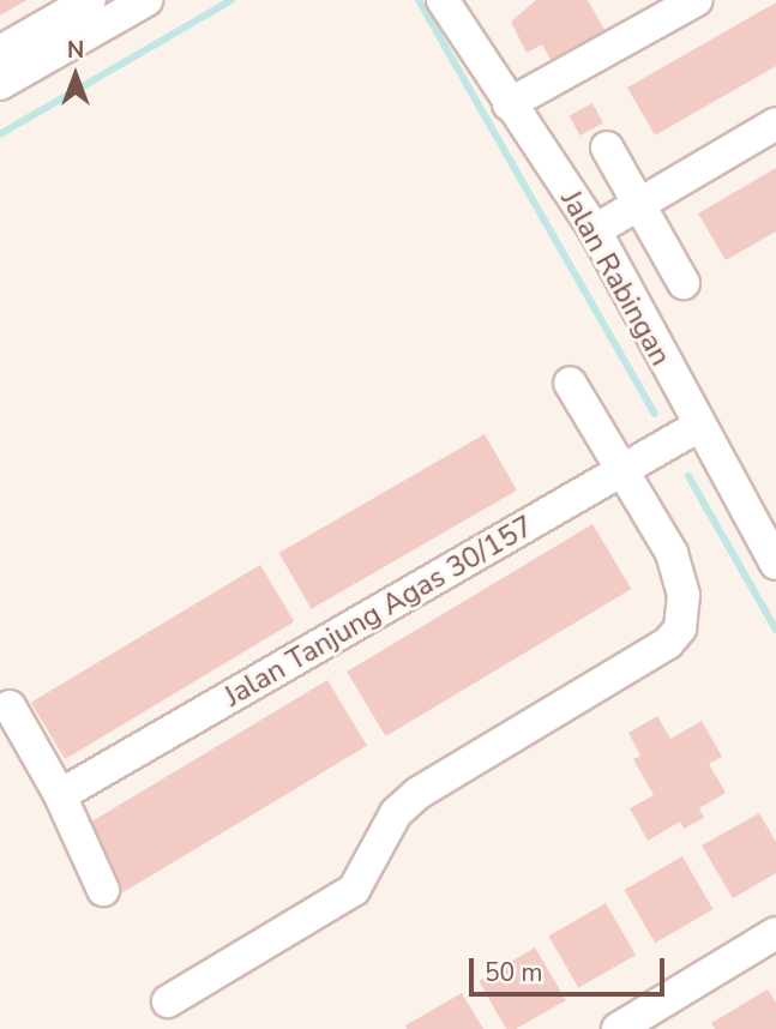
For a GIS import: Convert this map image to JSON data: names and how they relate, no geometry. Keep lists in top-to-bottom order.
{
  "streets": {
    "street": ["Jalan Rabingan", "Jalan Tanjung Agas 30/157"]
  },
  "crossings": [
    ["Jalan Rabingan", "Jalan Tanjung Agas 30/157"]
  ],
  "scale_bar": "50 m",
  "north": "top"
}
